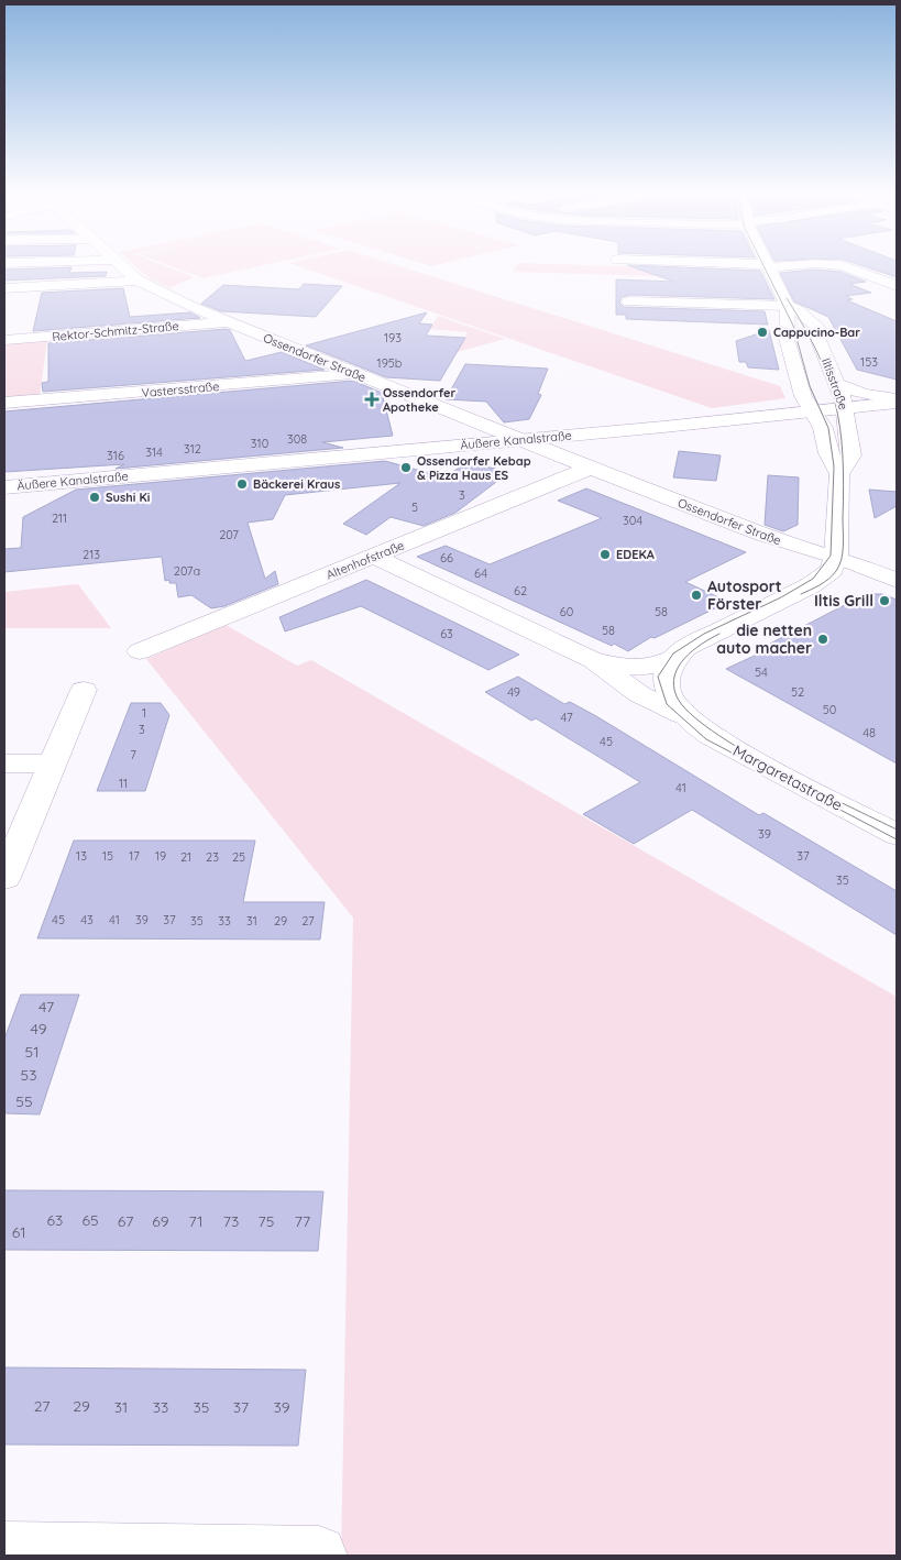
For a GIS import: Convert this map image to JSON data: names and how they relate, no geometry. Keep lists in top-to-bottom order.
{
  "streets": {
    "street": [
      "Rektor-Schmitz-Straße",
      "Ossendorfer Straße",
      "Iltisstraße",
      "Vastersstraße",
      "Äußere Kanalstraße",
      "Altenhofstraße",
      "Margaretastraße"
    ]
  },
  "crossings": [
    ["Rektor-Schmitz-Straße", "Ossendorfer Straße"],
    ["Ossendorfer Straße", "Iltisstraße"],
    ["Ossendorfer Straße", "Vastersstraße"],
    ["Ossendorfer Straße", "Äußere Kanalstraße"],
    ["Ossendorfer Straße", "Altenhofstraße"],
    ["Ossendorfer Straße", "Margaretastraße"],
    ["Iltisstraße", "Äußere Kanalstraße"],
    ["Iltisstraße", "Margaretastraße"],
    ["Altenhofstraße", "Margaretastraße"]
  ],
  "places": {
    "other": [
      "Cappucino-Bar",
      "Ossendorfer Kebap & Pizza Haus ES",
      "Bäckerei Kraus",
      "Sushi Ki",
      "EDEKA",
      "Autosport Förster",
      "Iltis Grill",
      "die netten auto macher"
    ],
    "health": ["Ossendorfer Apotheke"]
  },
  "house_numbers": [
    "193",
    "153",
    "195b",
    "308",
    "310",
    "312",
    "314",
    "316",
    "3",
    "5",
    "211",
    "304",
    "207",
    "213",
    "66",
    "207a",
    "64",
    "62",
    "60",
    "58",
    "58",
    "63",
    "54",
    "49",
    "52",
    "50",
    "1",
    "47",
    "3",
    "48",
    "45",
    "7",
    "11",
    "41",
    "39",
    "13",
    "15",
    "17",
    "19",
    "37",
    "21",
    "23",
    "25",
    "35",
    "45",
    "43",
    "41",
    "39",
    "37",
    "35",
    "33",
    "31",
    "29",
    "27",
    "47",
    "49",
    "51",
    "53",
    "55",
    "63",
    "65",
    "67",
    "69",
    "71",
    "73",
    "75",
    "77",
    "61",
    "27",
    "29",
    "31",
    "33",
    "35",
    "37",
    "39"
  ]
}
